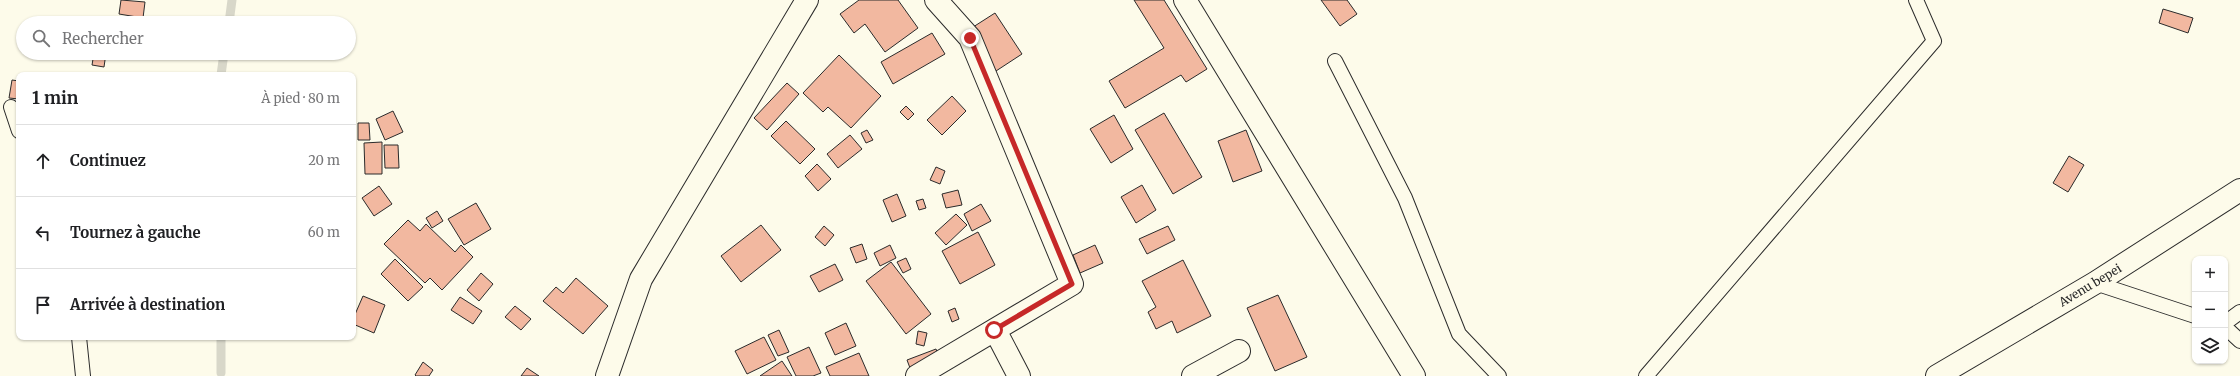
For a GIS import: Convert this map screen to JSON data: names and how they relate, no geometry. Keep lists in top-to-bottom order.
{
  "streets": {
    "street": ["Avenu bepei"]
  },
  "page": {
    "search": "Rechercher",
    "heading": ["1 min", "À pied · 80 m"],
    "list": [
      ["Continuez", "20 m"],
      ["Tournez à gauche", "60 m"],
      "Arrivée à destination"
    ],
    "map_buttons": ["+", "−"]
  }
}
